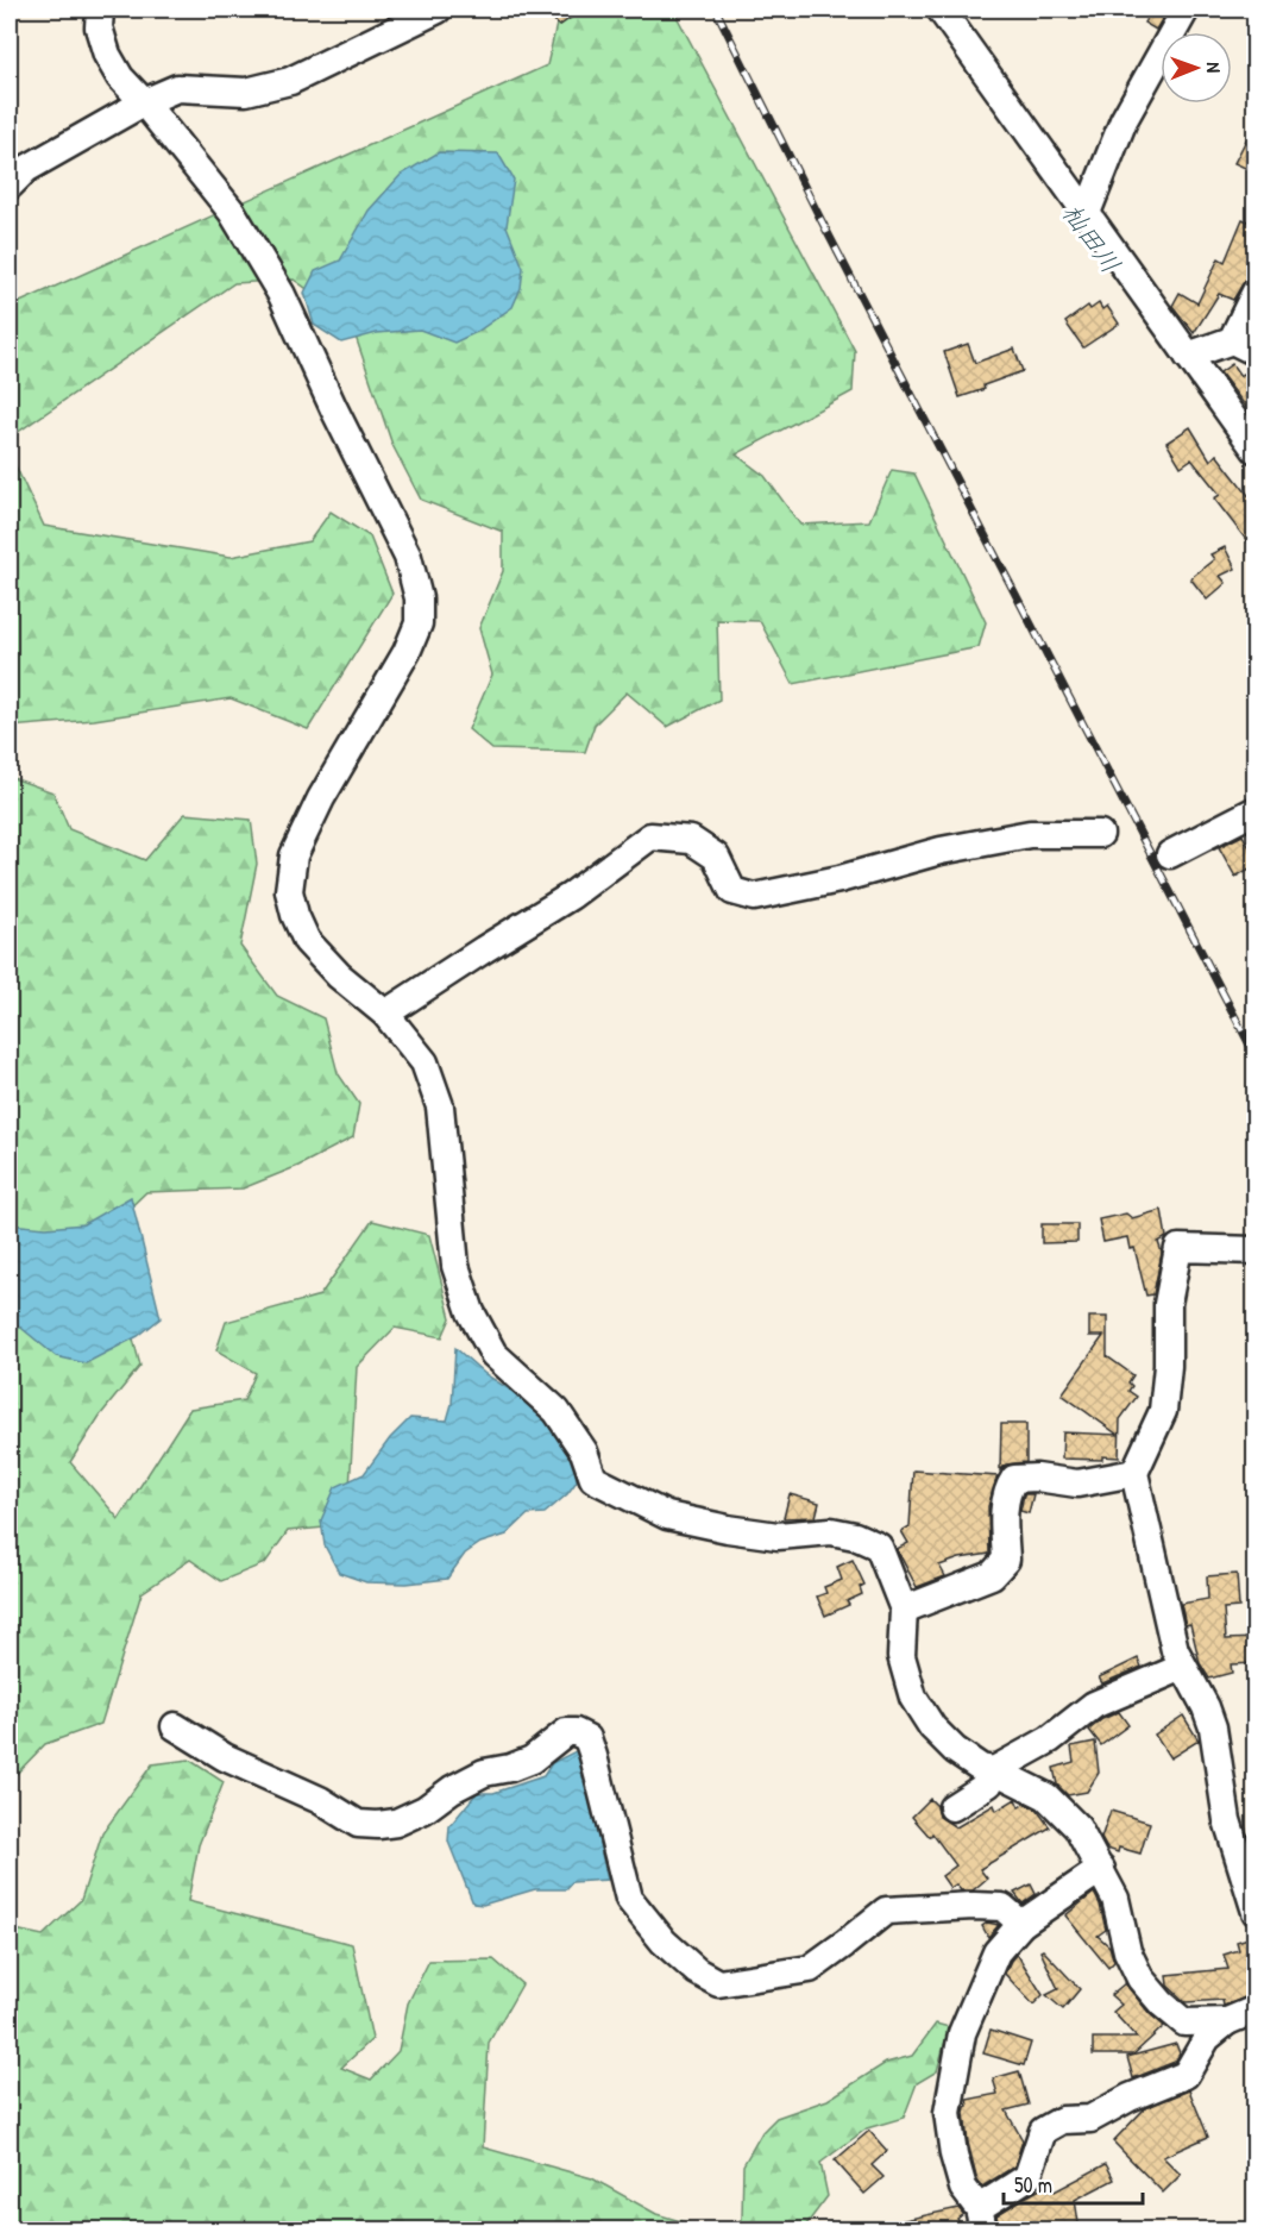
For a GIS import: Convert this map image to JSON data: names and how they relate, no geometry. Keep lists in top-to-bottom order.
{
  "water": ["杣田川"],
  "scale_bar": "50 m",
  "north": "right"
}
